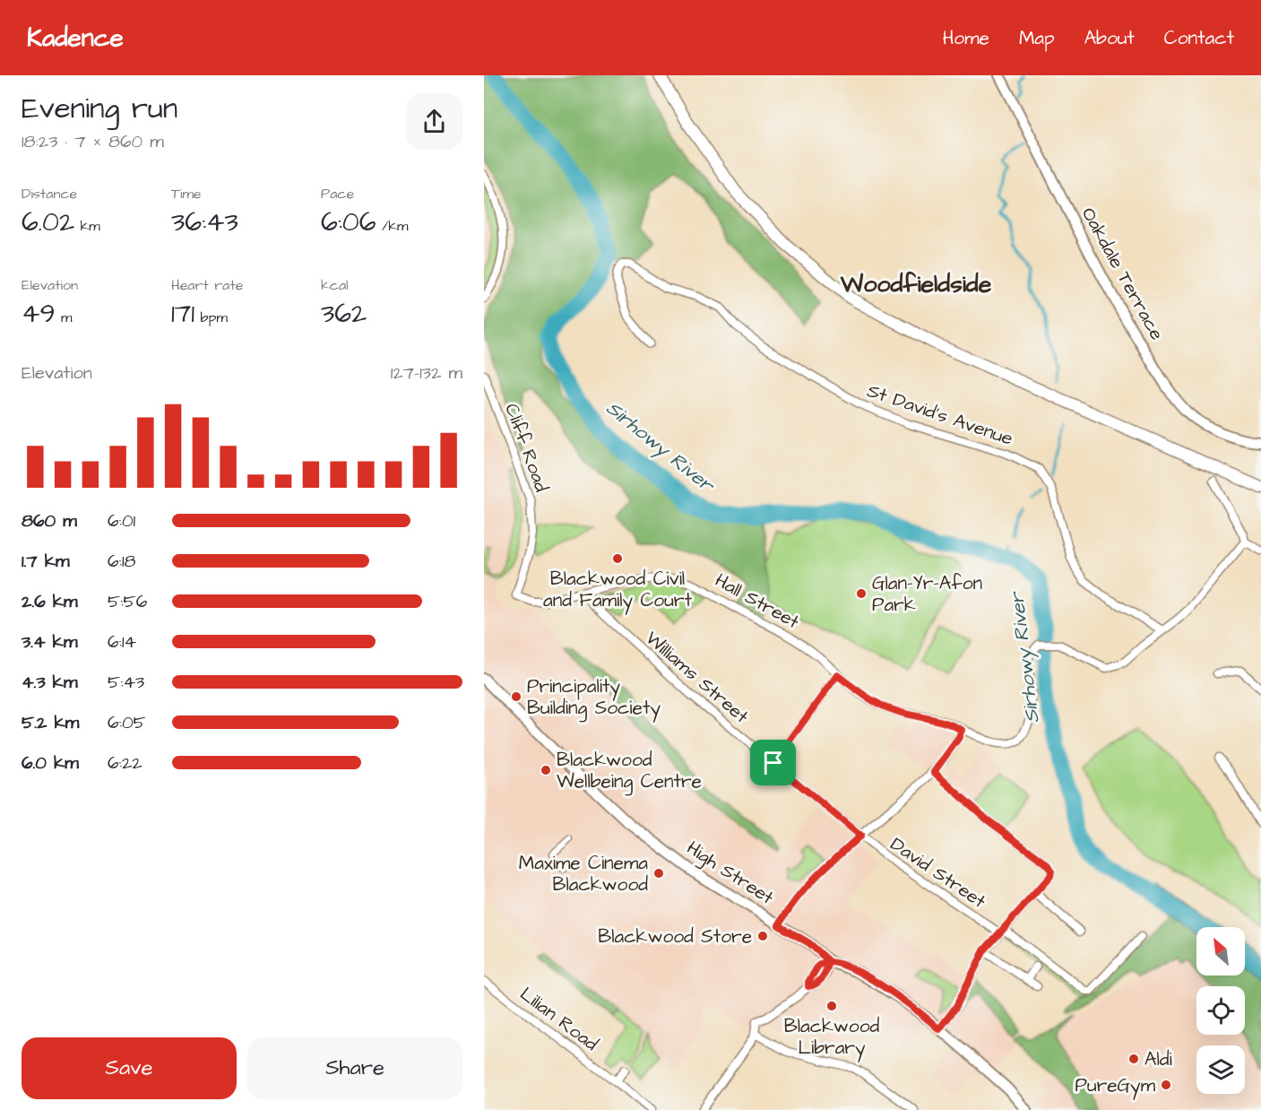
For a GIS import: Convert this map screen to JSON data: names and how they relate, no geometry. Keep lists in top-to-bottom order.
{
  "streets": {
    "main road": ["Oakdale Terrace", "High Street"],
    "street": [
      "St David's Avenue",
      "Cliff Road",
      "Hall Street",
      "Williams Street",
      "David Street",
      "Lilian Road"
    ]
  },
  "crossings": [
    ["St David's Avenue", "Hall Street"],
    ["Cliff Road", "Hall Street"],
    ["Williams Street", "David Street"]
  ],
  "districts": ["Woodfieldside"],
  "water": ["Sirhowy River"],
  "places": [
    "Blackwood Civil and Family Court",
    "Glan-Yr-Afon Park",
    "Principality Building Society",
    "Blackwood Wellbeing Centre",
    "Maxime Cinema Blackwood",
    "Blackwood Store",
    "Blackwood Library",
    "Aldi",
    "PureGym"
  ],
  "north": "top left",
  "page": {
    "header": "Kadence",
    "nav": [
      "Home",
      "Map",
      "About",
      "Contact"
    ],
    "heading": ["Evening run", "18:23 · 7 × 860 m"],
    "stats": [
      ["Distance", "6.02 km"],
      ["Time", "36:43"],
      ["Pace", "6:06 /km"],
      ["Elevation", "49 m"],
      ["Heart rate", "171 bpm"],
      ["kcal", "362"]
    ],
    "chart": ["Elevation", "127–132 m"],
    "list": [
      {
        "name": "860 m",
        "note": "6:01"
      },
      {
        "name": "1.7 km",
        "note": "6:18"
      },
      {
        "name": "2.6 km",
        "note": "5:56"
      },
      {
        "name": "3.4 km",
        "note": "6:14"
      },
      {
        "name": "4.3 km",
        "note": "5:43"
      },
      {
        "name": "5.2 km",
        "note": "6:05"
      },
      {
        "name": "6.0 km",
        "note": "6:22"
      }
    ],
    "buttons": ["Save", "Share"]
  }
}
